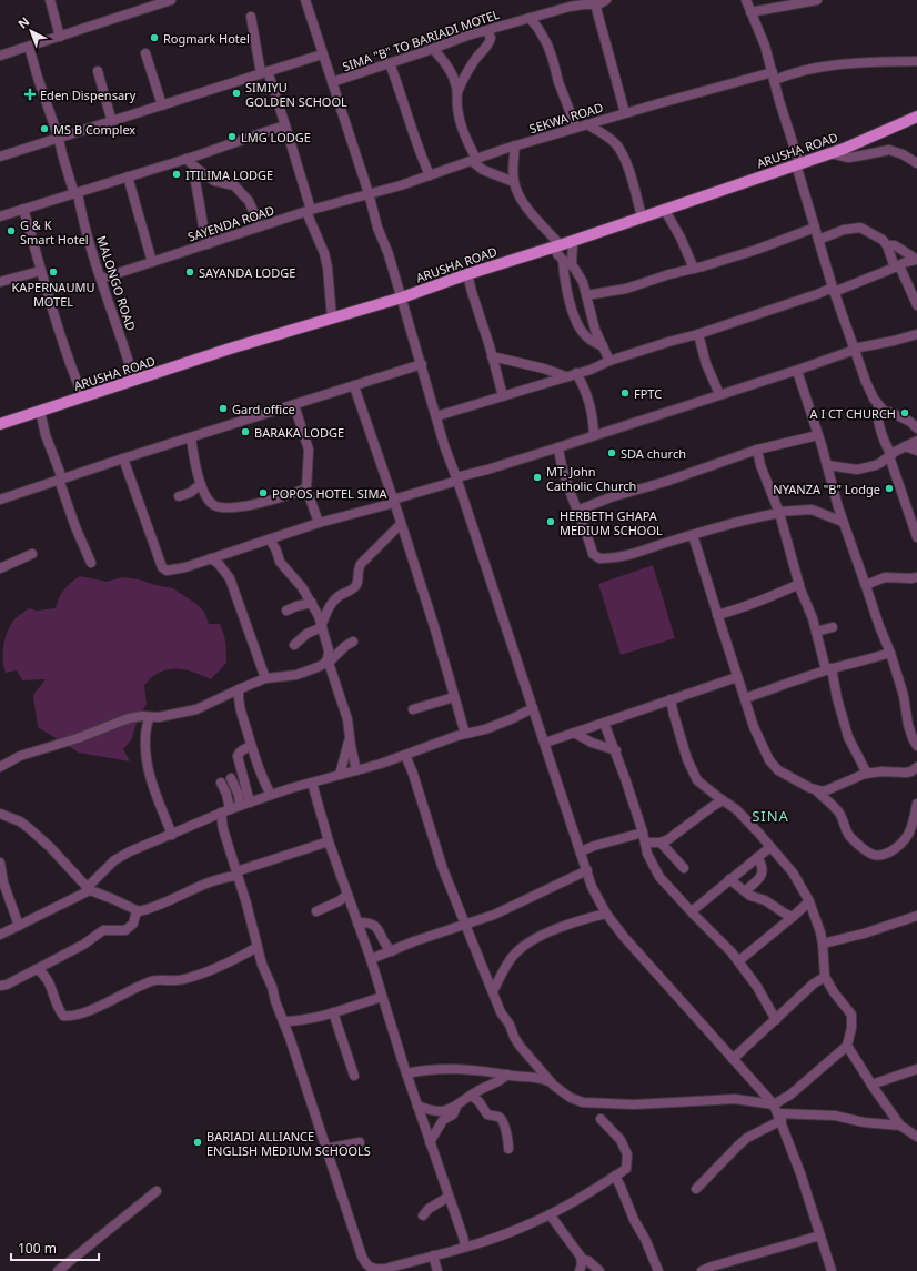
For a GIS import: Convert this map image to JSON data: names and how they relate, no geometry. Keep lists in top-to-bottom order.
{
  "streets": {
    "main road": ["ARUSHA ROAD"],
    "street": [
      "SIMA \"B\" TO BARIADI MOTEL",
      "SEKWA ROAD",
      "SAYENDA ROAD",
      "MALONGO ROAD"
    ]
  },
  "crossings": [
    ["SEKWA ROAD", "ARUSHA ROAD"],
    ["SEKWA ROAD", "SAYENDA ROAD"],
    ["ARUSHA ROAD", "MALONGO ROAD"],
    ["SAYENDA ROAD", "MALONGO ROAD"]
  ],
  "districts": ["SINA"],
  "places": {
    "other": [
      "Rogmark Hotel",
      "SIMIYU GOLDEN SCHOOL",
      "MS B Complex",
      "LMG LODGE",
      "ITILIMA LODGE",
      "G & K Smart Hotel",
      "KAPERNAUMU MOTEL",
      "SAYANDA LODGE",
      "FPTC",
      "Gard office",
      "A I CT CHURCH",
      "BARAKA LODGE",
      "SDA church",
      "MT. John Catholic Church",
      "NYANZA \"B\" Lodge",
      "POPOS HOTEL SIMA",
      "HERBETH GHAPA MEDIUM SCHOOL",
      "BARIADI ALLIANCE ENGLISH MEDIUM SCHOOLS"
    ],
    "health": ["Eden Dispensary"]
  },
  "scale_bar": "100 m",
  "north": "top left"
}
